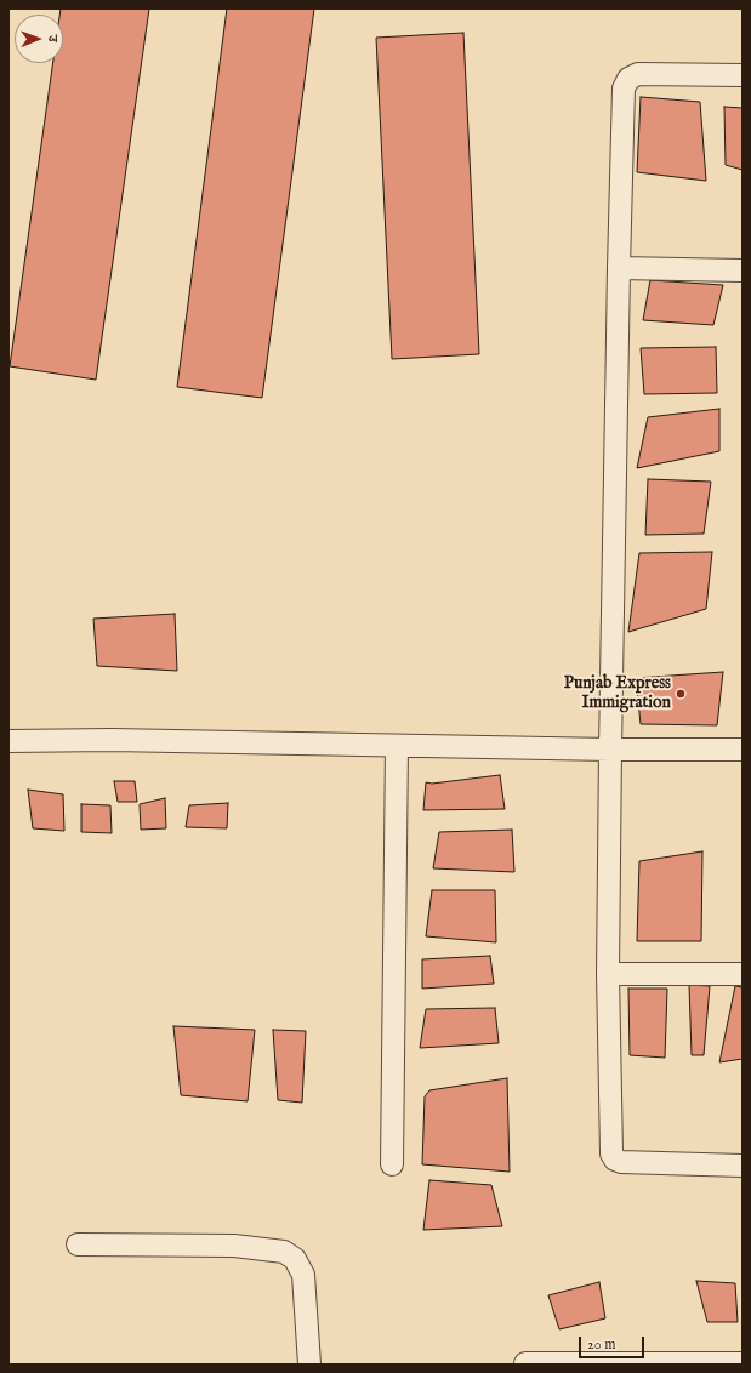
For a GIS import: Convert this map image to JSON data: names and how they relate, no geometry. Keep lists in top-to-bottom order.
{
  "places": ["Punjab Express Immigration"],
  "scale_bar": "20 m",
  "north": "right"
}
